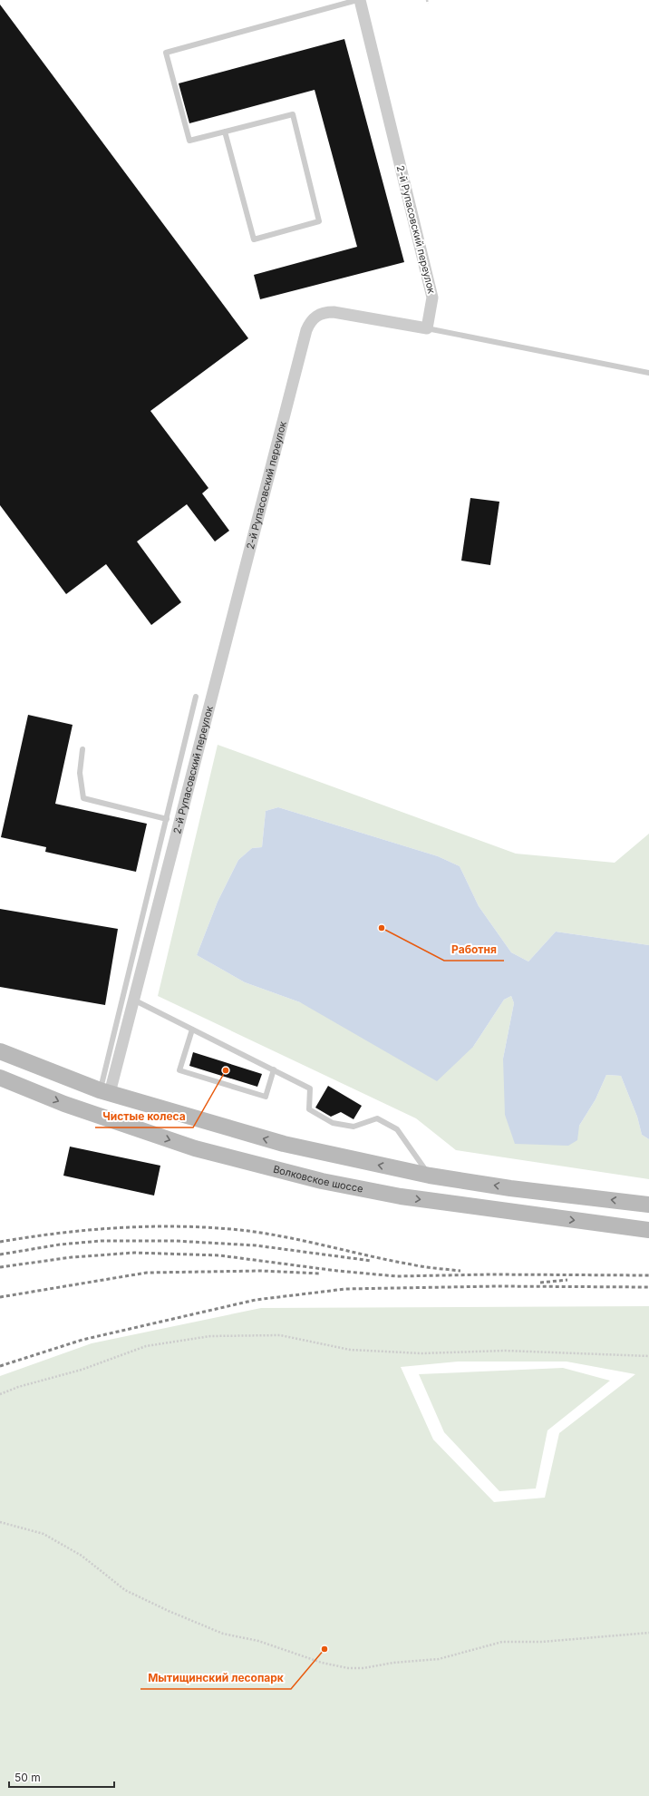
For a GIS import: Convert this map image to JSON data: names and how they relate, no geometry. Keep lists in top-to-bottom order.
{
  "streets": {
    "main road": ["Волковское шоссе"],
    "street": ["2-й Рупасовский переулок"]
  },
  "places": ["Работня", "Чистые колеса", "Мытищинский лесопарк"],
  "scale_bar": "50 m"
}
